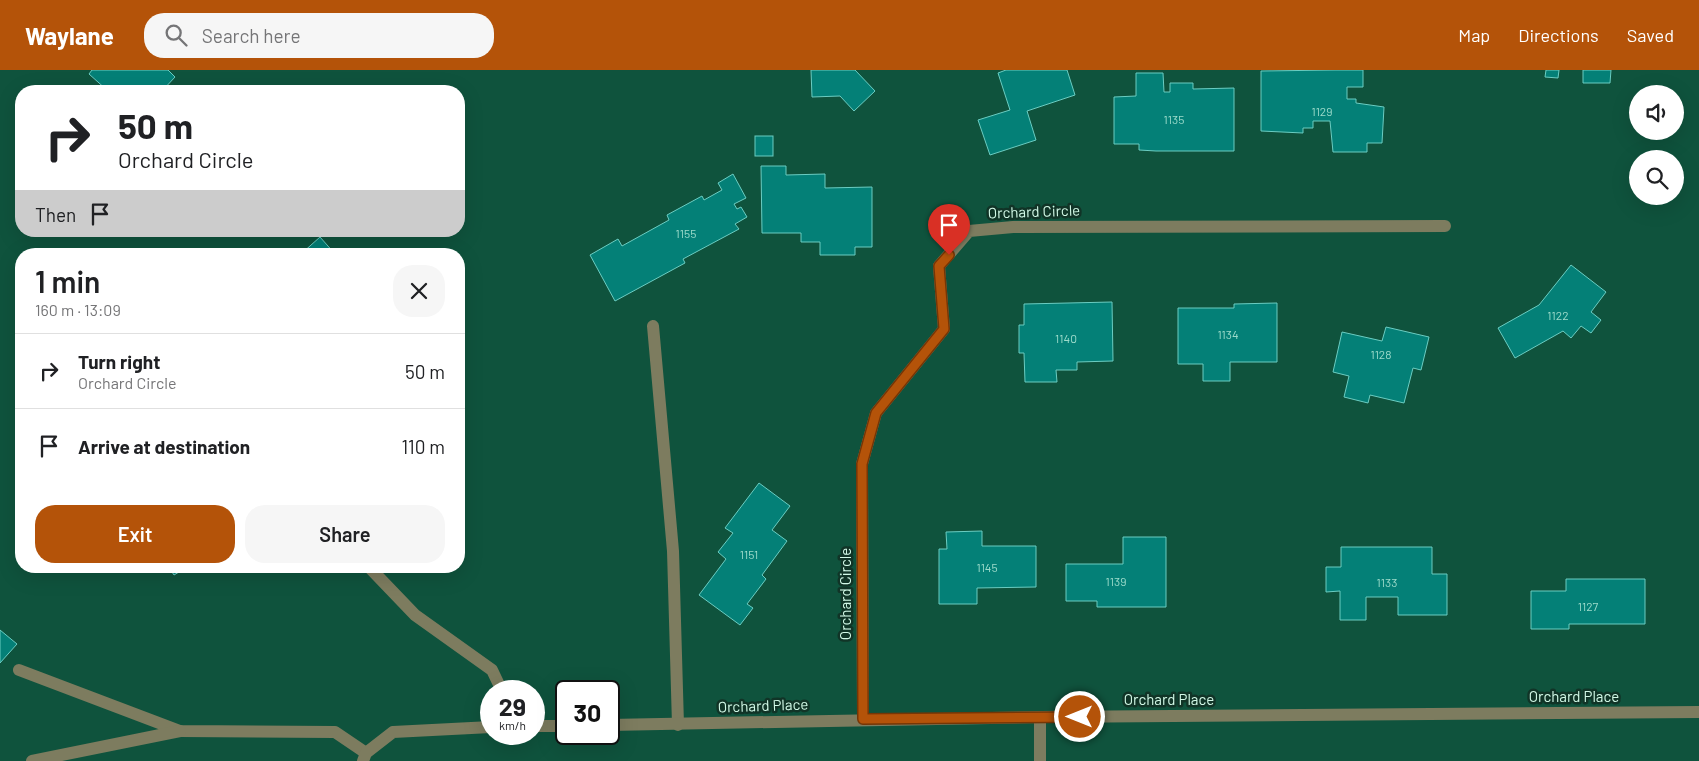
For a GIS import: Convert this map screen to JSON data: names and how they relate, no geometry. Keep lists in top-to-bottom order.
{
  "streets": {
    "street": ["Orchard Circle", "Orchard Place"]
  },
  "crossings": [
    ["Orchard Circle", "Orchard Place"]
  ],
  "house_numbers": [
    "1129",
    "1135",
    "1155",
    "1122",
    "1134",
    "1140",
    "1128",
    "1151",
    "1145",
    "1139",
    "1133",
    "1127"
  ],
  "page": {
    "header": "Waylane",
    "search": "Search here",
    "nav": ["Map", "Directions", "Saved"],
    "turn": ["50 m", "Orchard Circle"],
    "then": "Then",
    "heading": ["1 min", "160 m · 13:09"],
    "list": [
      {
        "name": "Turn right",
        "note": "Orchard Circle",
        "value": "50 m"
      },
      {
        "name": "Arrive at destination",
        "value": "110 m"
      }
    ],
    "buttons": ["Exit", "Share"],
    "speed": "29 km/h",
    "limit": "30"
  }
}
